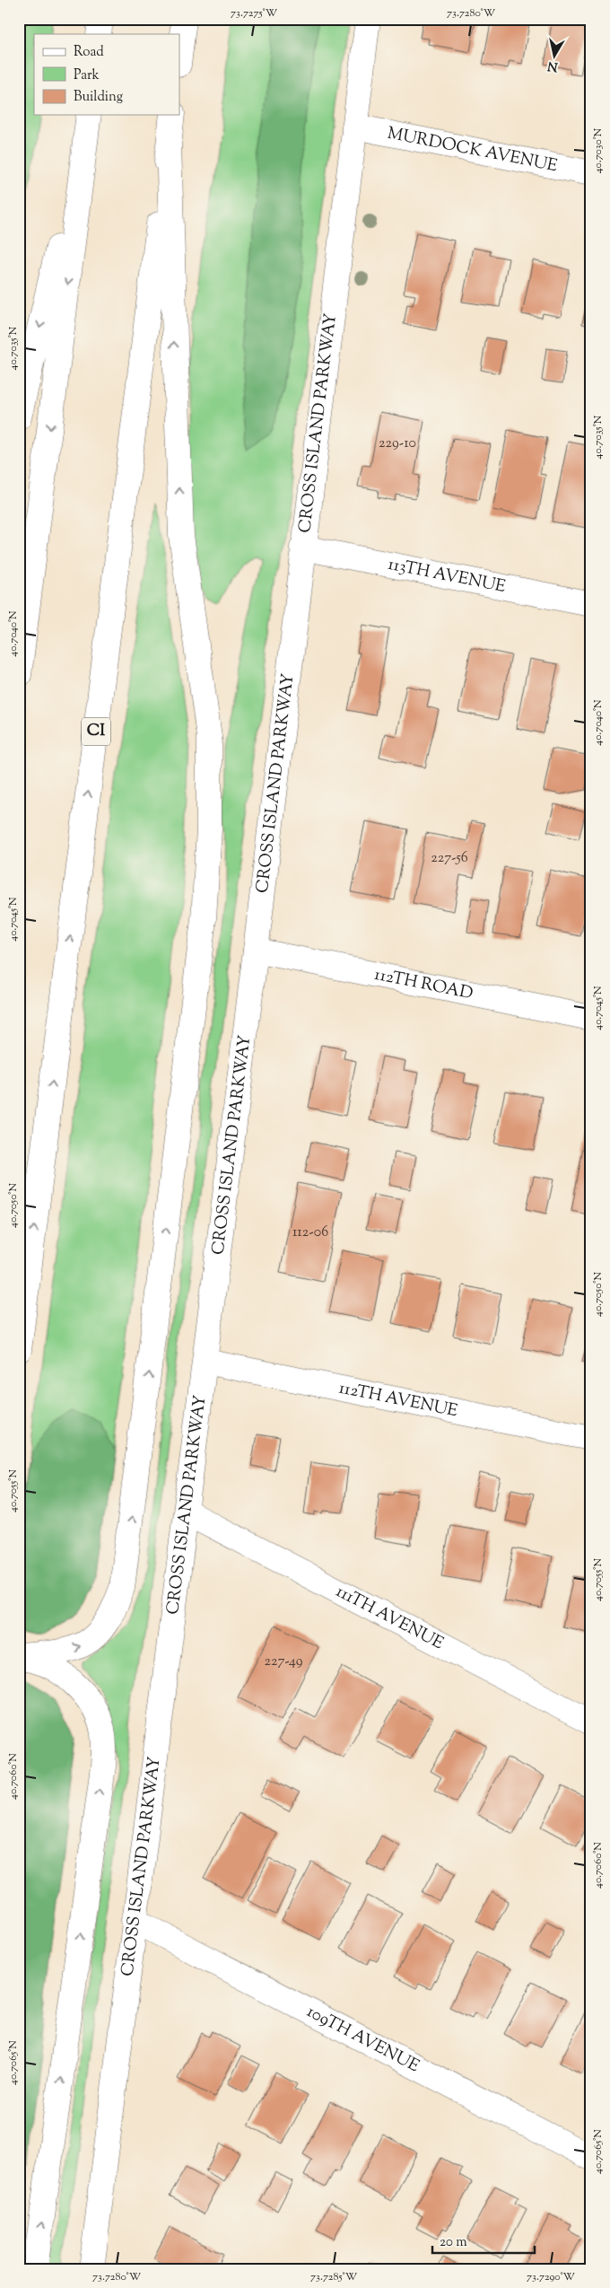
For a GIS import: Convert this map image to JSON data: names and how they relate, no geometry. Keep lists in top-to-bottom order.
{
  "streets": {
    "main road": [
      "MURDOCK AVENUE",
      "CROSS ISLAND PARKWAY",
      "113TH AVENUE",
      "CI",
      "112TH ROAD",
      "112TH AVENUE",
      "111TH AVENUE",
      "109TH AVENUE"
    ]
  },
  "crossings": [
    ["MURDOCK AVENUE", "CROSS ISLAND PARKWAY"],
    ["CROSS ISLAND PARKWAY", "113TH AVENUE"],
    ["CROSS ISLAND PARKWAY", "112TH ROAD"],
    ["CROSS ISLAND PARKWAY", "112TH AVENUE"],
    ["CROSS ISLAND PARKWAY", "111TH AVENUE"],
    ["CROSS ISLAND PARKWAY", "109TH AVENUE"]
  ],
  "house_numbers": [
    "229-10",
    "227-56",
    "112-06",
    "227-49"
  ],
  "legend": ["Road", "Park", "Building"],
  "scale_bar": "20 m",
  "north": "bottom",
  "coordinates": [
    "73.7275°W",
    "73.7280°W",
    "40.7030°N",
    "40.7035°N",
    "40.7040°N",
    "40.7045°N",
    "40.7050°N",
    "40.7055°N",
    "40.7060°N",
    "40.7065°N",
    "73.7285°W",
    "73.7290°W"
  ]
}
